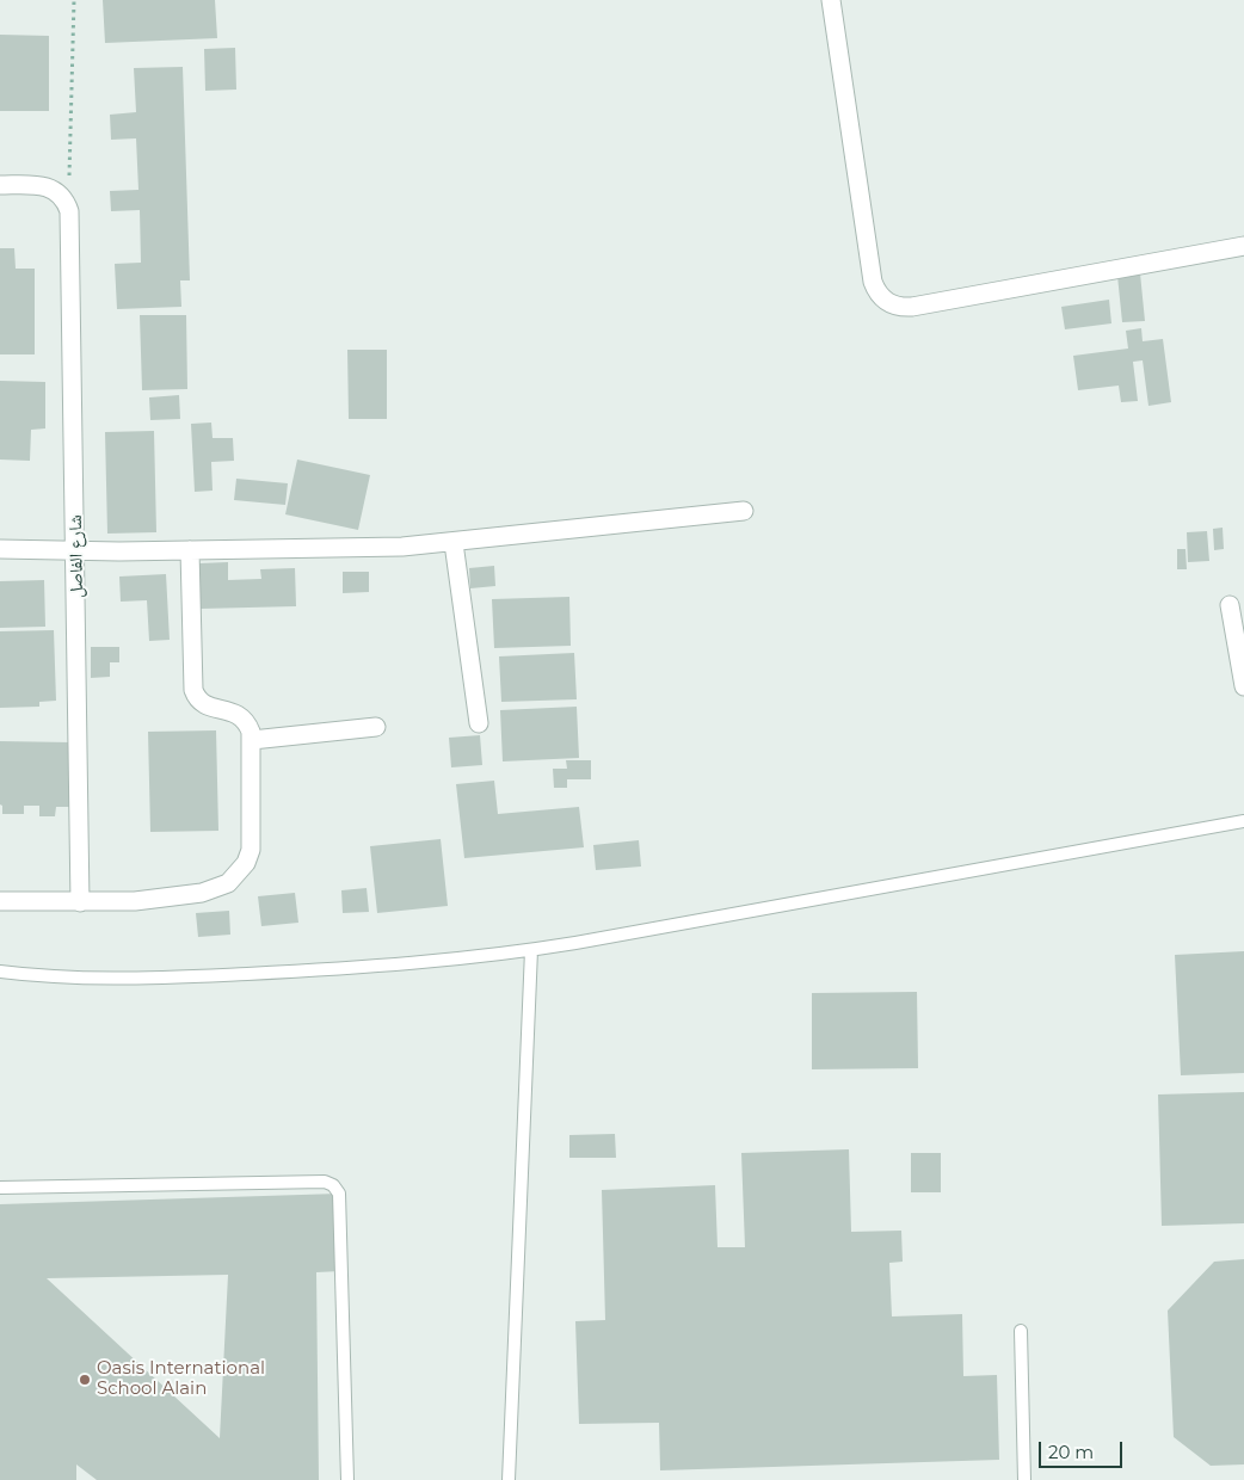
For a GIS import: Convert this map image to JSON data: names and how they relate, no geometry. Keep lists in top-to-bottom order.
{
  "streets": {
    "street": ["شارع الفاصل"]
  },
  "places": ["Oasis International School Alain"],
  "scale_bar": "20 m"
}
